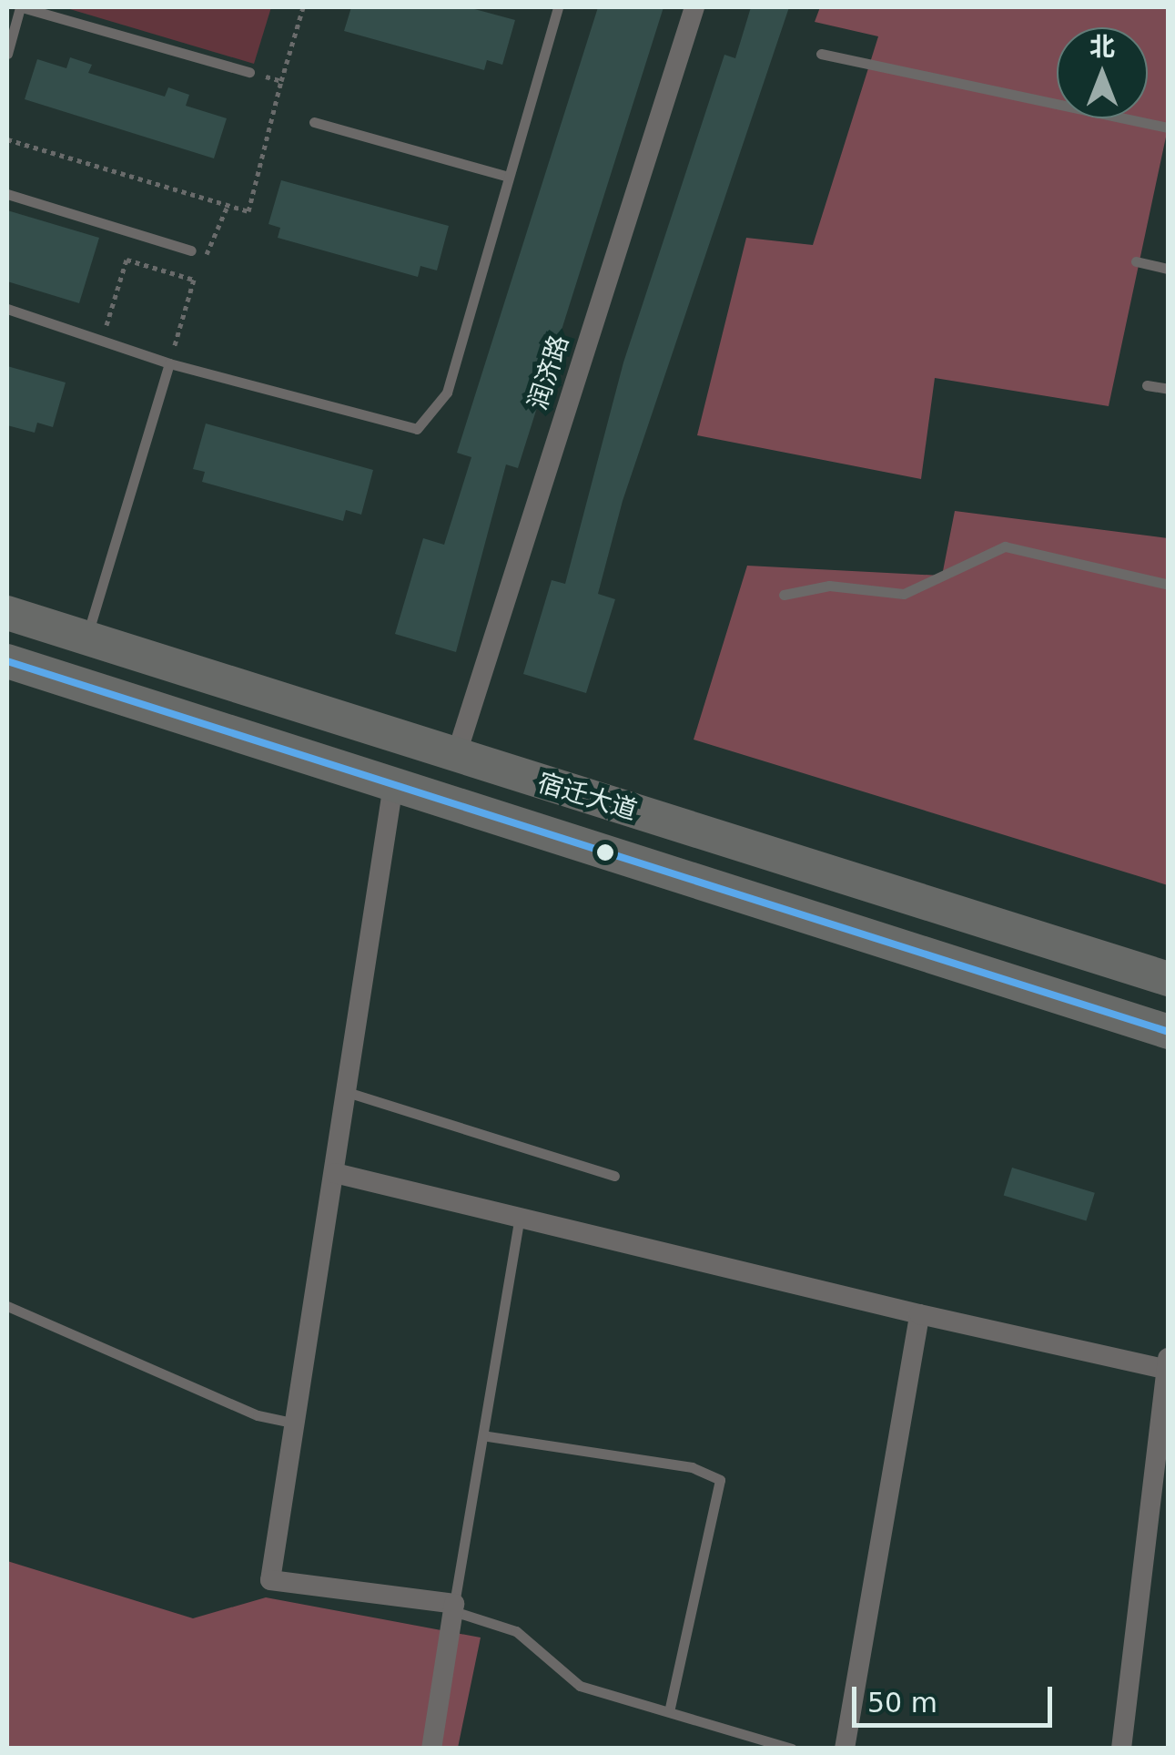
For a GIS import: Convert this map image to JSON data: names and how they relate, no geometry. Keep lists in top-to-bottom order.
{
  "streets": {
    "main road": ["宿迁大道"],
    "street": ["润济路"]
  },
  "crossings": [
    ["润济路", "宿迁大道"]
  ],
  "scale_bar": "50 m",
  "north": "top"
}
